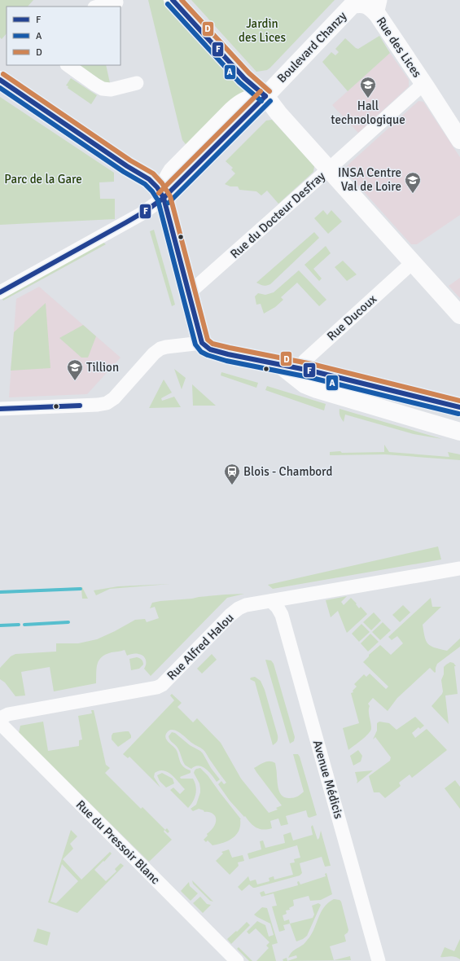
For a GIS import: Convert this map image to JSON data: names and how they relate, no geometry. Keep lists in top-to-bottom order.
{
  "streets": {
    "main road": ["Boulevard Chanzy", "Rue des Lices"],
    "street": [
      "Rue du Docteur Desfray",
      "Rue Ducoux",
      "Rue Alfred Halou",
      "Avenue Médicis",
      "Rue du Pressoir Blanc"
    ]
  },
  "crossings": [
    ["Boulevard Chanzy", "Rue des Lices"],
    ["Rue des Lices", "Rue du Docteur Desfray"],
    ["Rue Alfred Halou", "Avenue Médicis"]
  ],
  "parks": ["Jardin des Lices", "Parc de la Gare"],
  "places": {
    "school or university": ["Hall technologique", "INSA Centre Val de Loire", "Tillion"],
    "station": ["Blois - Chambord"]
  },
  "lines": ["transit line F", "transit line D", "transit line A"],
  "legend": ["F", "A", "D"]
}
